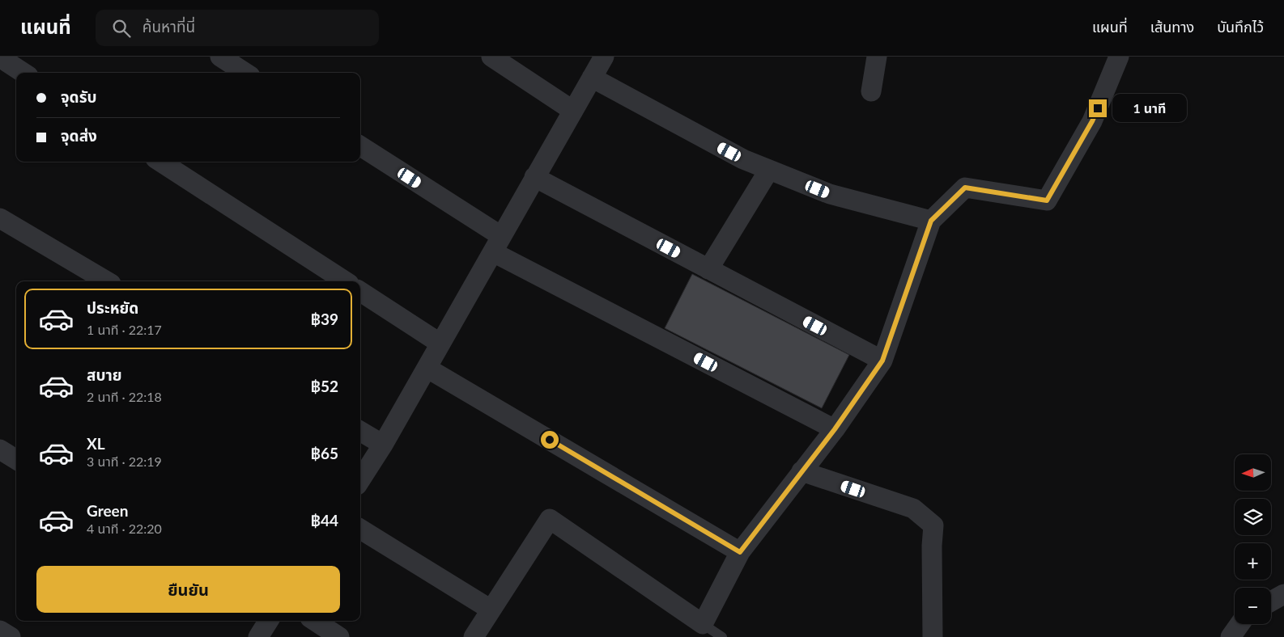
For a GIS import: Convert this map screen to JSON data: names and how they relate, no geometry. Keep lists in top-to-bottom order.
{
  "north": "left",
  "page": {
    "header": "แผนที่",
    "search": "ค้นหาที่นี่",
    "nav": ["แผนที่", "เส้นทาง", "บันทึกไว้"],
    "banner": ["จุดรับ", "จุดส่ง"],
    "bubble": "1 นาที",
    "list": [
      {
        "name": "ประหยัด",
        "note": "1 นาที · 22:17",
        "value": "฿39"
      },
      {
        "name": "สบาย",
        "note": "2 นาที · 22:18",
        "value": "฿52"
      },
      {
        "name": "XL",
        "note": "3 นาที · 22:19",
        "value": "฿65"
      },
      {
        "name": "Green",
        "note": "4 นาที · 22:20",
        "value": "฿44"
      }
    ],
    "map_buttons": ["+", "−"],
    "buttons": "ยืนยัน"
  }
}
